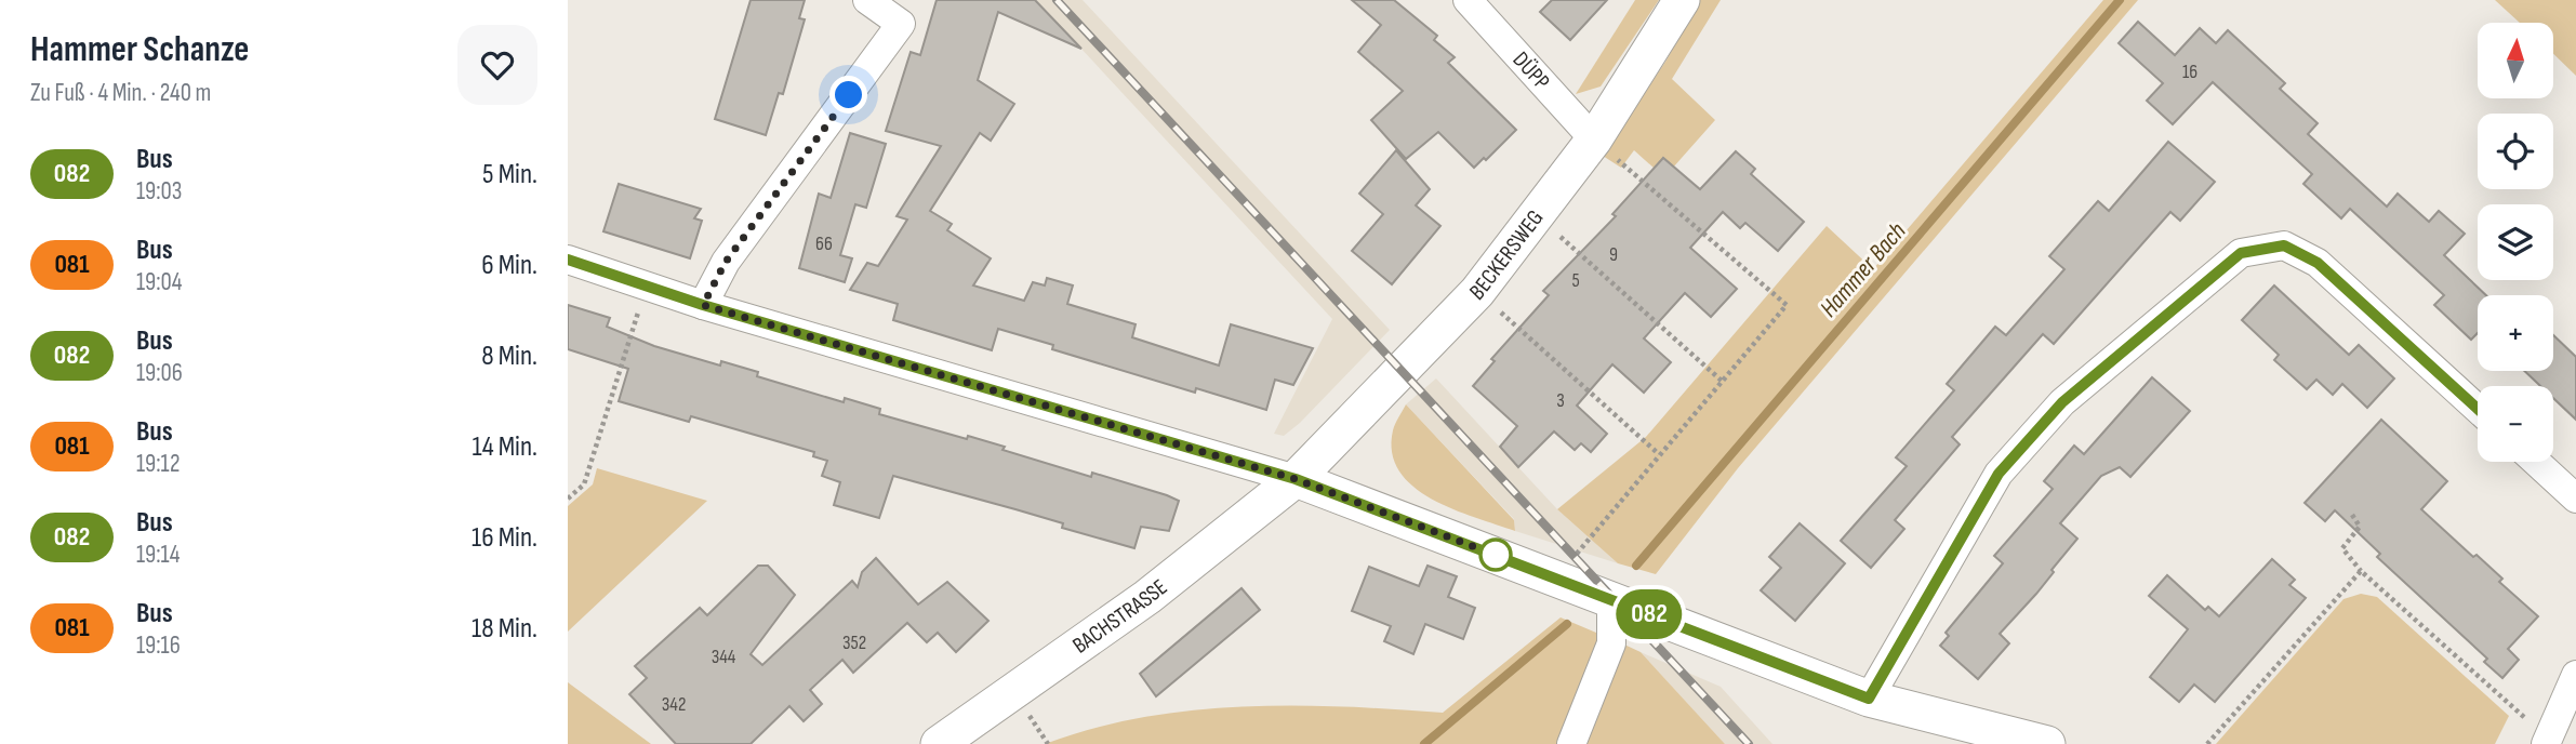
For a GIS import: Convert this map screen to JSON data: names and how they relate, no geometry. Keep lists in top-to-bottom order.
{
  "streets": {
    "street": ["DÜPP", "BECKERSWEG", "BACHSTRASSE"]
  },
  "crossings": [
    ["DÜPP", "BECKERSWEG"],
    ["BECKERSWEG", "BACHSTRASSE"]
  ],
  "water": ["Hammer Bach"],
  "lines": ["bus line 082"],
  "house_numbers": [
    "16",
    "66",
    "9",
    "5",
    "3",
    "352",
    "344",
    "342"
  ],
  "north": "top",
  "page": {
    "heading": ["Hammer Schanze", "Zu Fuß · 4 Min. · 240 m"],
    "on_map": "082",
    "map_buttons": ["+", "−"],
    "list": [
      {
        "mark": "082",
        "name": "Bus",
        "note": "19:03",
        "value": "5 Min."
      },
      {
        "mark": "081",
        "name": "Bus",
        "note": "19:04",
        "value": "6 Min."
      },
      {
        "mark": "082",
        "name": "Bus",
        "note": "19:06",
        "value": "8 Min."
      },
      {
        "mark": "081",
        "name": "Bus",
        "note": "19:12",
        "value": "14 Min."
      },
      {
        "mark": "082",
        "name": "Bus",
        "note": "19:14",
        "value": "16 Min."
      },
      {
        "mark": "081",
        "name": "Bus",
        "note": "19:16",
        "value": "18 Min."
      }
    ]
  }
}
